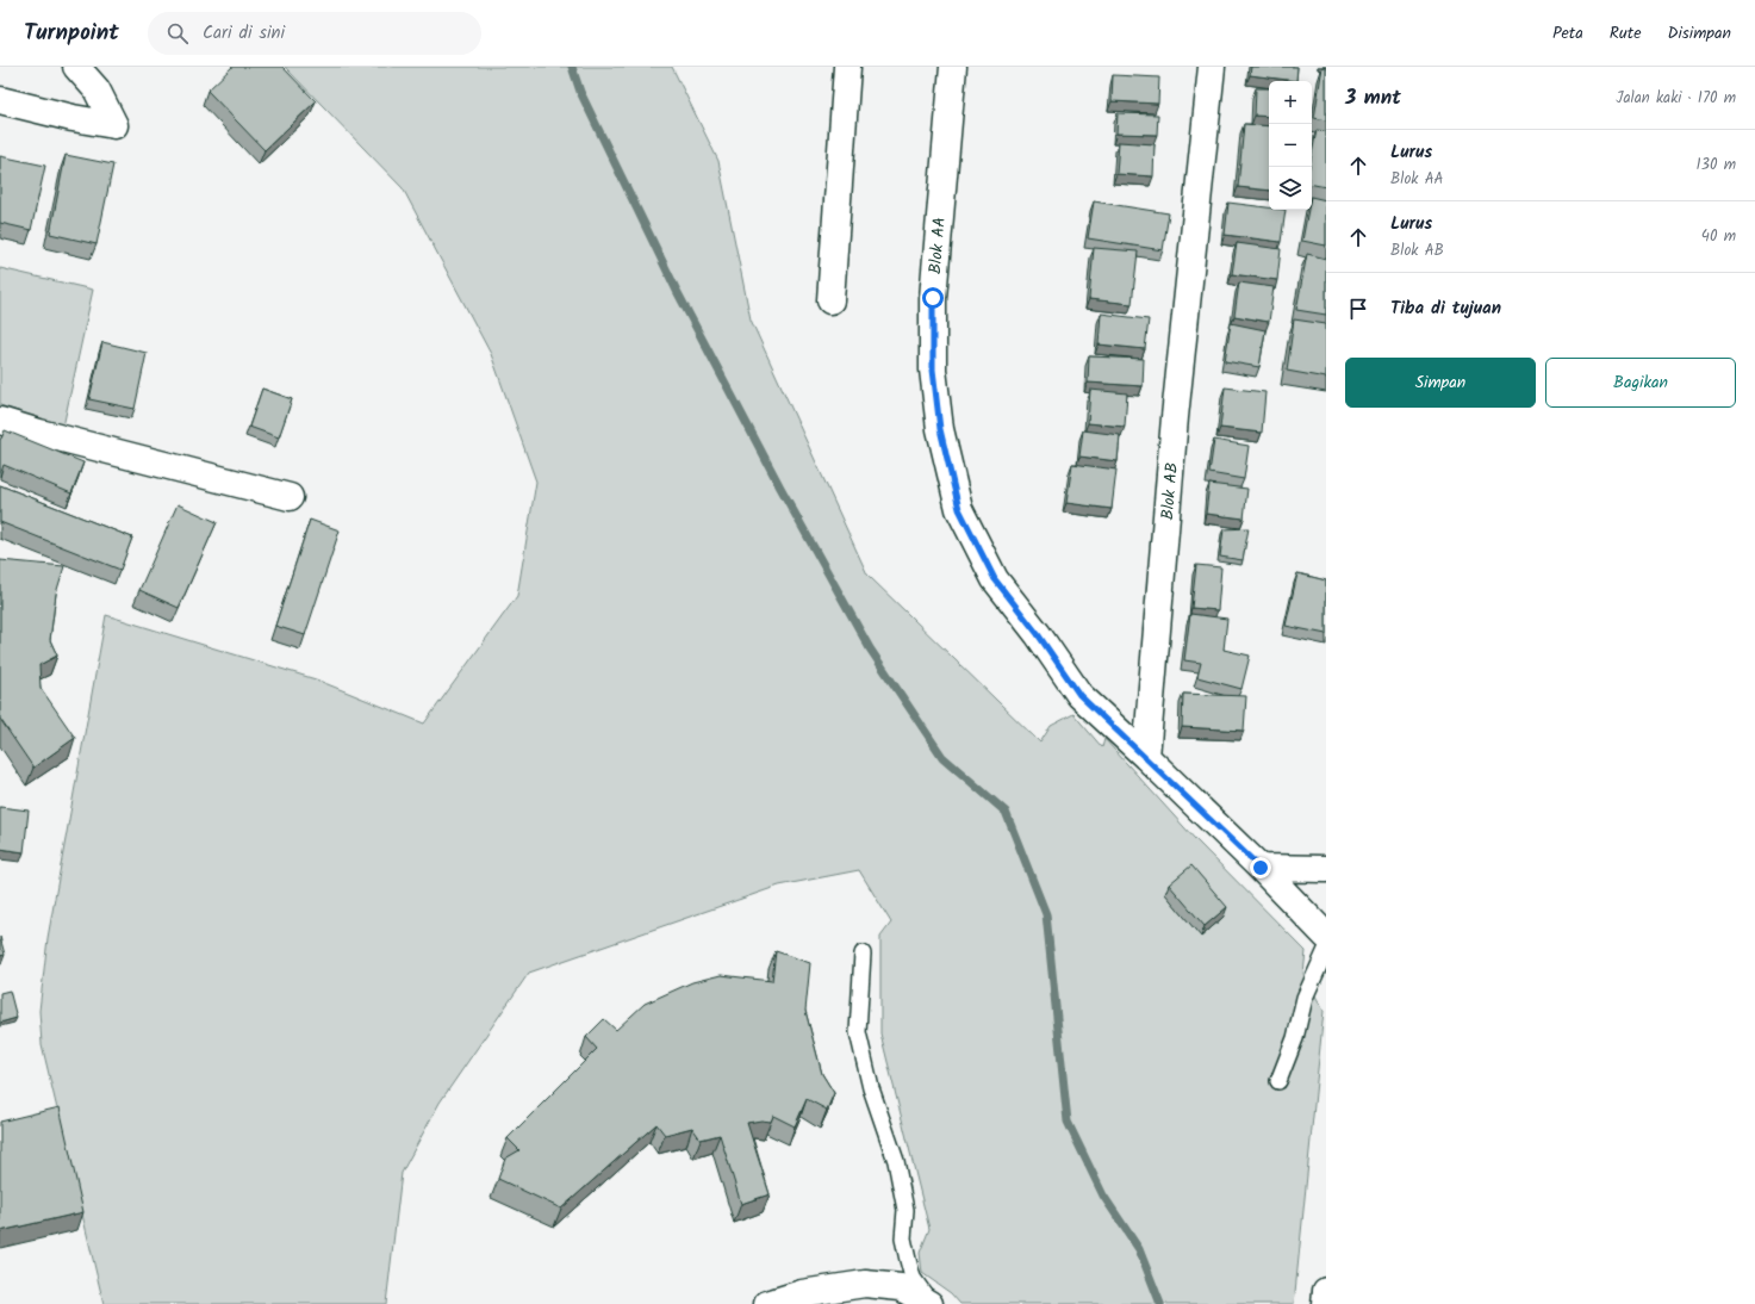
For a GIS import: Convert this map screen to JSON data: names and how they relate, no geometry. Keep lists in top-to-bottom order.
{
  "streets": {
    "street": ["Blok AA", "Blok AB"]
  },
  "crossings": [
    ["Blok AA", "Blok AB"]
  ],
  "page": {
    "header": "Turnpoint",
    "search": "Cari di sini",
    "nav": ["Peta", "Rute", "Disimpan"],
    "heading": ["3 mnt", "Jalan kaki · 170 m"],
    "map_buttons": ["+", "−"],
    "list": [
      ["Lurus", "Blok AA", "130 m"],
      ["Lurus", "Blok AB", "40 m"],
      "Tiba di tujuan"
    ],
    "buttons": ["Simpan", "Bagikan"]
  }
}
